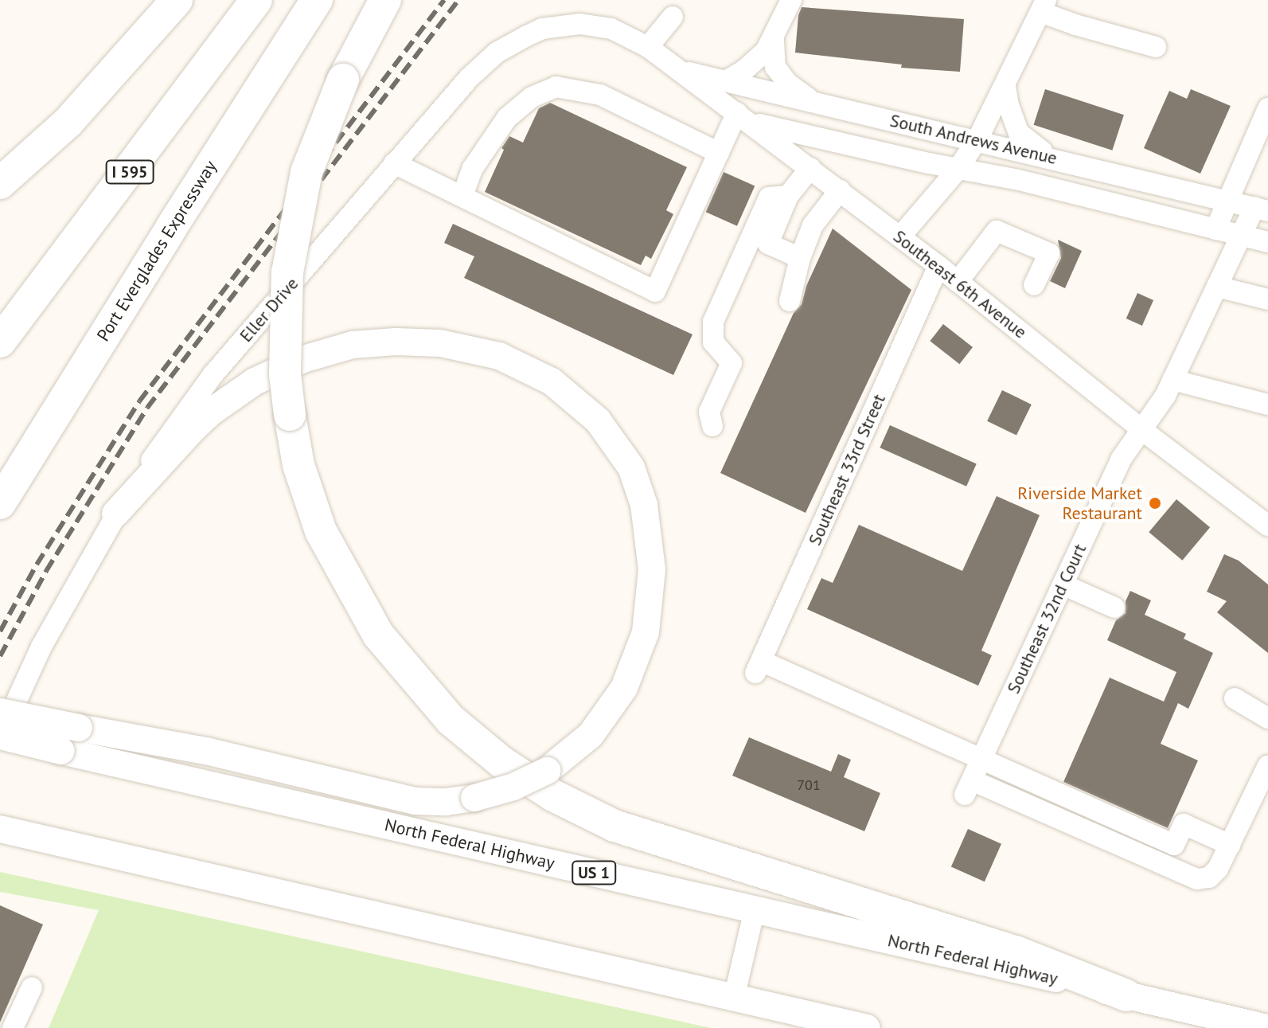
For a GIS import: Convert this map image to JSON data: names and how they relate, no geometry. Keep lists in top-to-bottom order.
{
  "streets": {
    "highway": ["I 595", "Port Everglades Expressway"],
    "main road": ["North Federal Highway", "US 1"],
    "street": [
      "South Andrews Avenue",
      "Southeast 6th Avenue",
      "Eller Drive",
      "Southeast 33rd Street",
      "Southeast 32nd Court"
    ]
  },
  "crossings": [
    ["South Andrews Avenue", "Southeast 6th Avenue"],
    ["South Andrews Avenue", "Southeast 32nd Court"],
    ["Southeast 6th Avenue", "Eller Drive"],
    ["Southeast 6th Avenue", "Southeast 33rd Street"],
    ["Southeast 6th Avenue", "Southeast 32nd Court"],
    ["Eller Drive", "North Federal Highway"],
    ["Southeast 33rd Street", "Southeast 32nd Court"],
    ["North Federal Highway", "US 1"]
  ],
  "places": ["Riverside Market Restaurant"],
  "house_numbers": ["701"]
}
